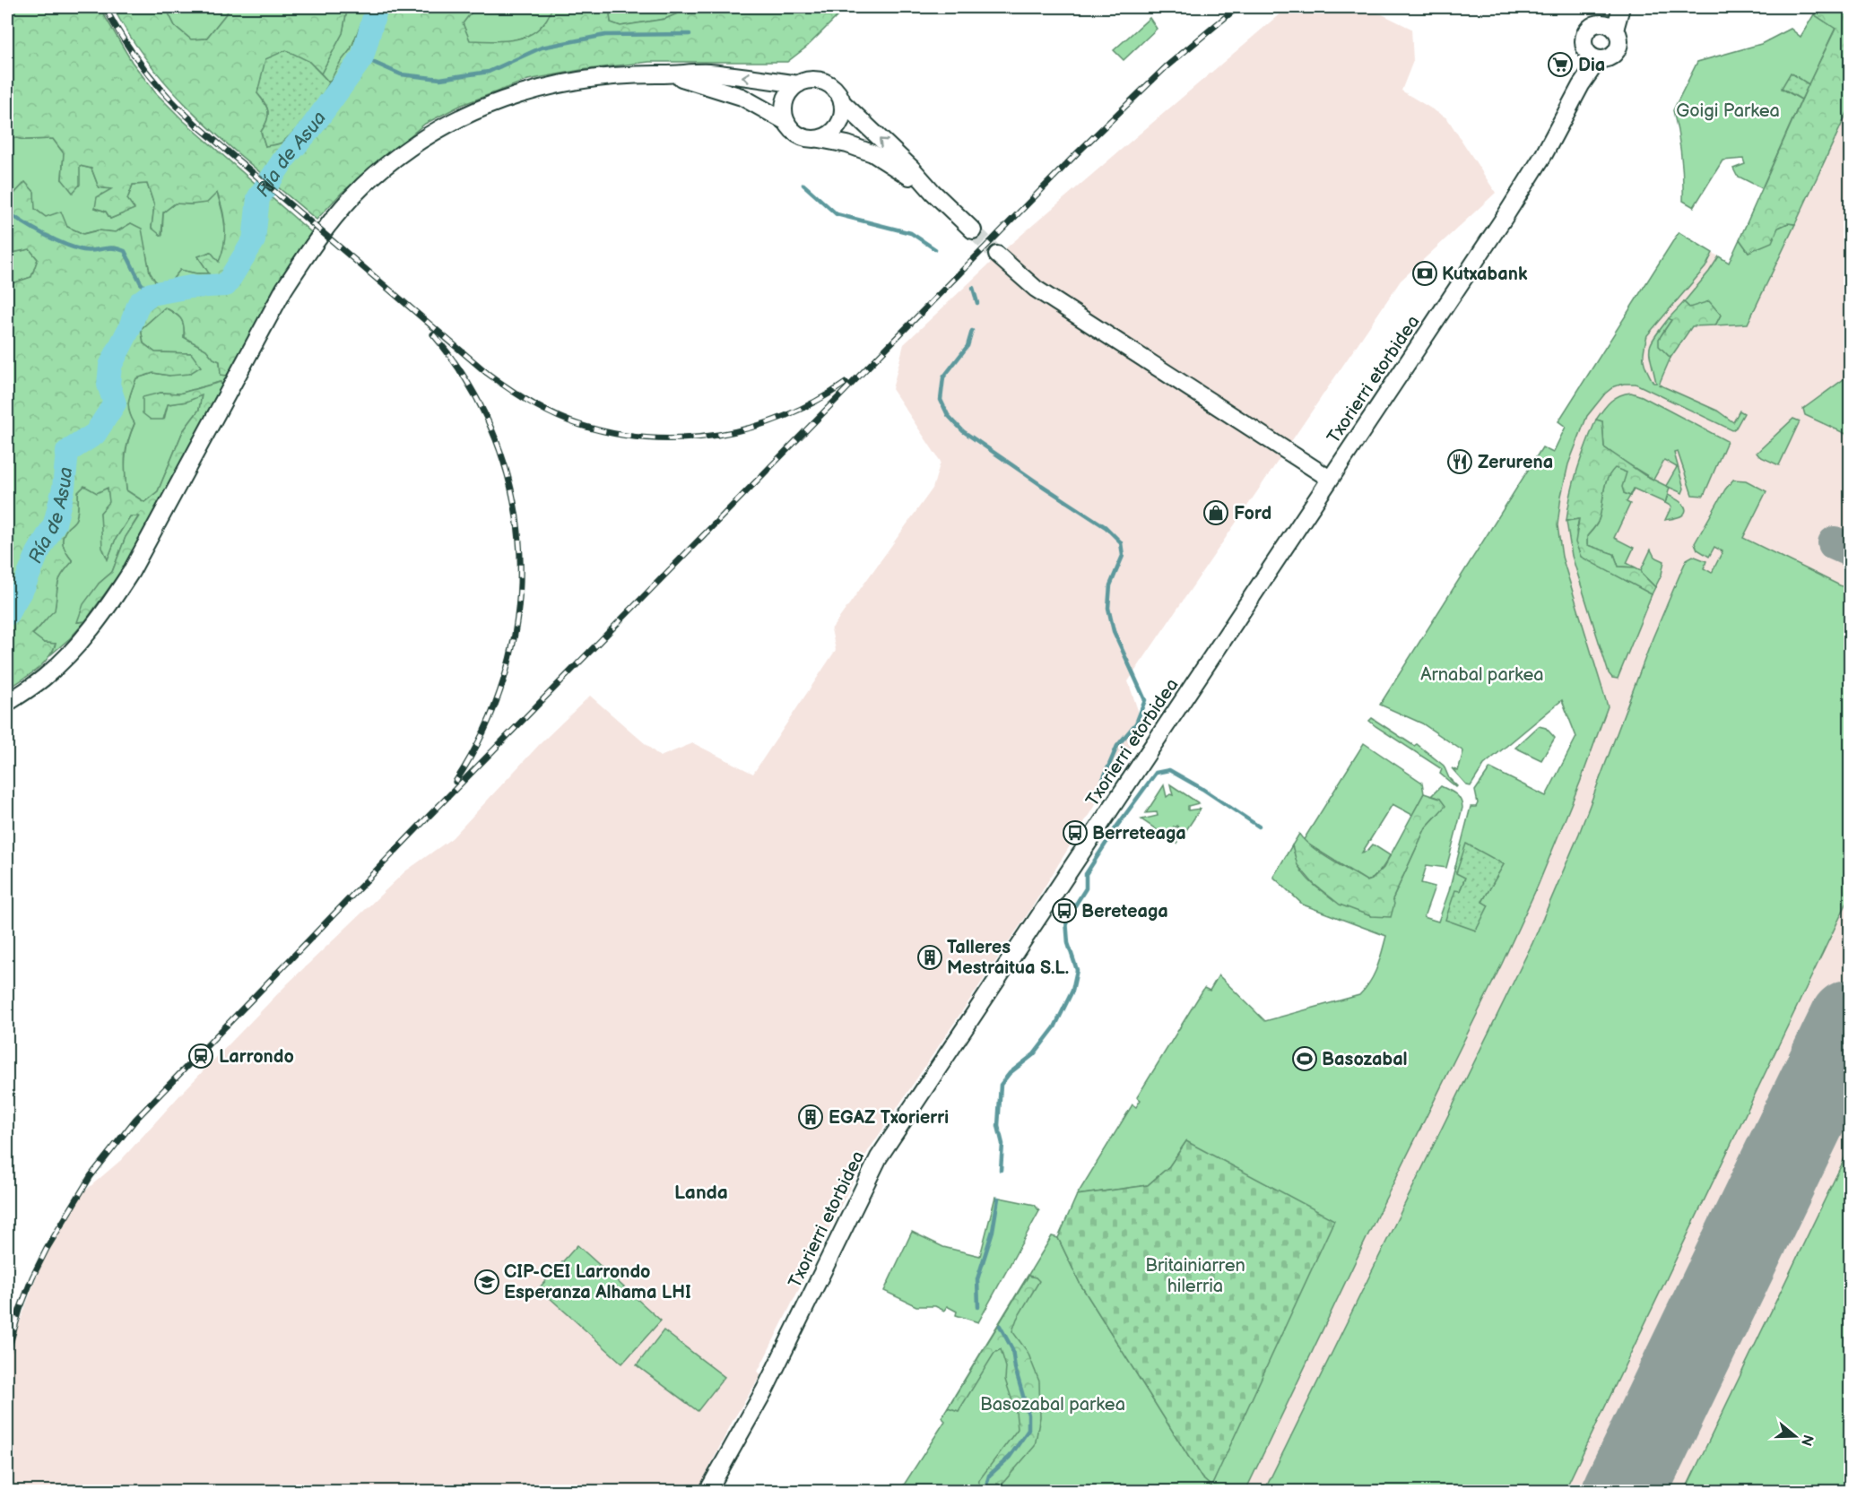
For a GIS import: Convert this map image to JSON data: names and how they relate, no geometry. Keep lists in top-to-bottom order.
{
  "streets": {
    "street": ["Txorierri etorbidea"]
  },
  "districts": ["Landa"],
  "water": ["Ría de Asua"],
  "parks": [
    "Goigi Parkea",
    "Arnabal parkea",
    "Britainiarren hilerria",
    "Basozabal parkea"
  ],
  "places": {
    "supermarket": ["Dia"],
    "bank": ["Kutxabank"],
    "restaurant": ["Zerurena"],
    "shop": ["Ford"],
    "bus stop": ["Berreteaga", "Bereteaga"],
    "building": ["Talleres Mestraitua S.L.", "EGAZ Txorierri"],
    "station": ["Larrondo"],
    "sports": ["Basozabal"],
    "school or university": ["CIP-CEI Larrondo Esperanza Alhama LHI"]
  },
  "north": "right"
}
